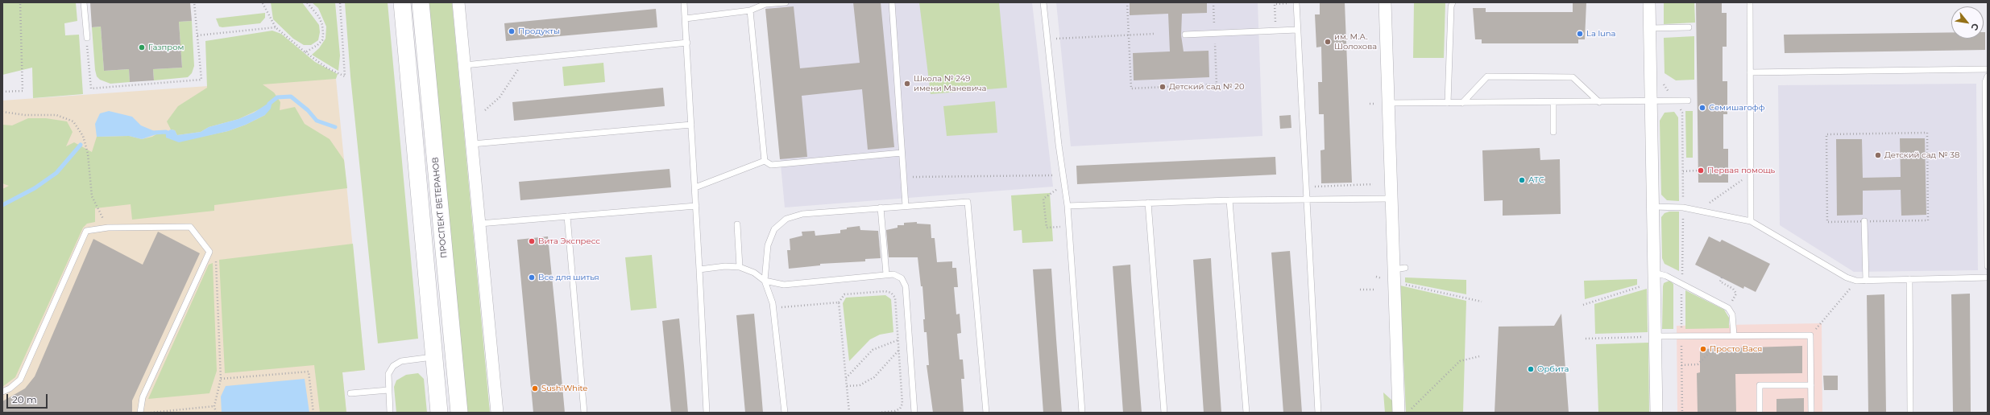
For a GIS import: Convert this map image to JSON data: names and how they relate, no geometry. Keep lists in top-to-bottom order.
{
  "streets": {
    "main road": ["ПРОСПЕКТ ВЕТЕРАНОВ"]
  },
  "places": [
    "Продукты",
    "La luna",
    "им. М.А. Шолохова",
    "Газпром",
    "Школа № 249 имени Маневича",
    "Детский сад № 20",
    "Семишагофф",
    "Детский сад № 38",
    "Первая помощь",
    "АТС",
    "Вита Экспресс",
    "Все для шитья",
    "Просто Вася",
    "Орбита",
    "SushiWhite"
  ],
  "scale_bar": "20 m",
  "north": "bottom right"
}
